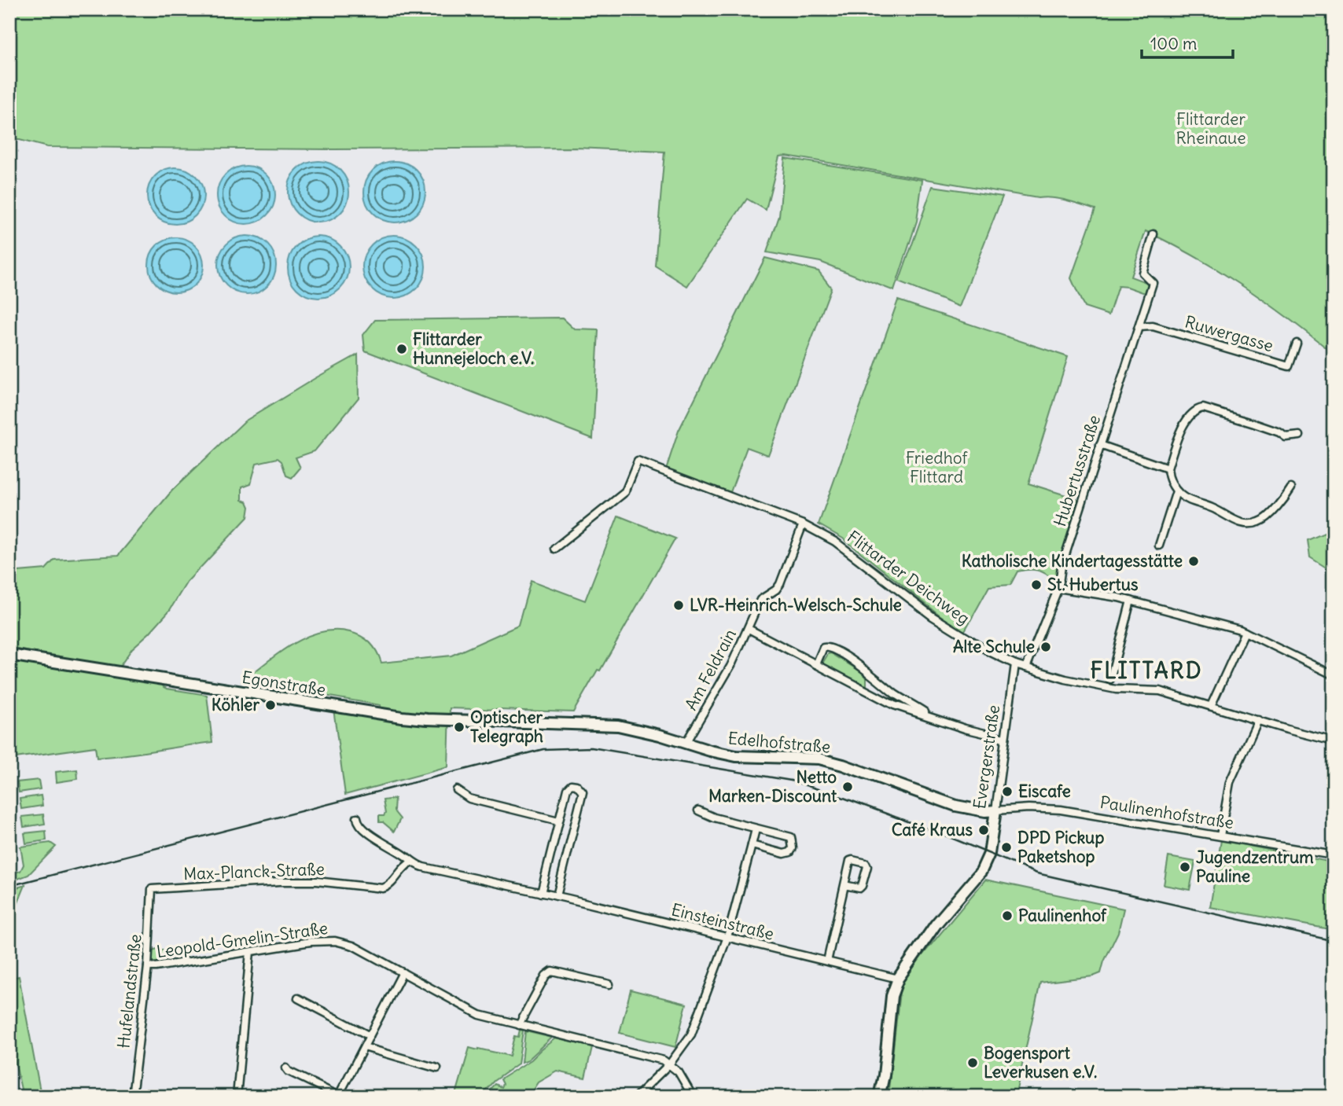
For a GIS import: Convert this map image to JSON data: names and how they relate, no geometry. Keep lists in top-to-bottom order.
{
  "streets": {
    "street": [
      "Ruwergasse",
      "Hubertusstraße",
      "Flittarder Deichweg",
      "Am Feldrain",
      "Egonstraße",
      "Edelhofstraße",
      "Evergerstraße",
      "Paulinenhofstraße",
      "Max-Planck-Straße",
      "Einsteinstraße",
      "Leopold-Gmelin-Straße",
      "Hufelandstraße"
    ]
  },
  "crossings": [
    ["Ruwergasse", "Hubertusstraße"],
    ["Hubertusstraße", "Flittarder Deichweg"],
    ["Flittarder Deichweg", "Am Feldrain"],
    ["Flittarder Deichweg", "Evergerstraße"],
    ["Am Feldrain", "Edelhofstraße"],
    ["Egonstraße", "Edelhofstraße"],
    ["Edelhofstraße", "Evergerstraße"],
    ["Edelhofstraße", "Paulinenhofstraße"],
    ["Evergerstraße", "Paulinenhofstraße"],
    ["Evergerstraße", "Einsteinstraße"],
    ["Max-Planck-Straße", "Einsteinstraße"],
    ["Max-Planck-Straße", "Hufelandstraße"],
    ["Leopold-Gmelin-Straße", "Hufelandstraße"]
  ],
  "districts": ["FLITTARD"],
  "parks": ["Flittarder Rheinaue", "Friedhof Flittard"],
  "places": [
    "Flittarder Hunnejeloch e.V.",
    "Katholische Kindertagesstätte",
    "St. Hubertus",
    "LVR-Heinrich-Welsch-Schule",
    "Alte Schule",
    "Köhler",
    "Optischer Telegraph",
    "Netto Marken-Discount",
    "Eiscafe",
    "Café Kraus",
    "DPD Pickup Paketshop",
    "Jugendzentrum Pauline",
    "Paulinenhof",
    "Bogensport Leverkusen e.V."
  ],
  "scale_bar": "100 m"
}
